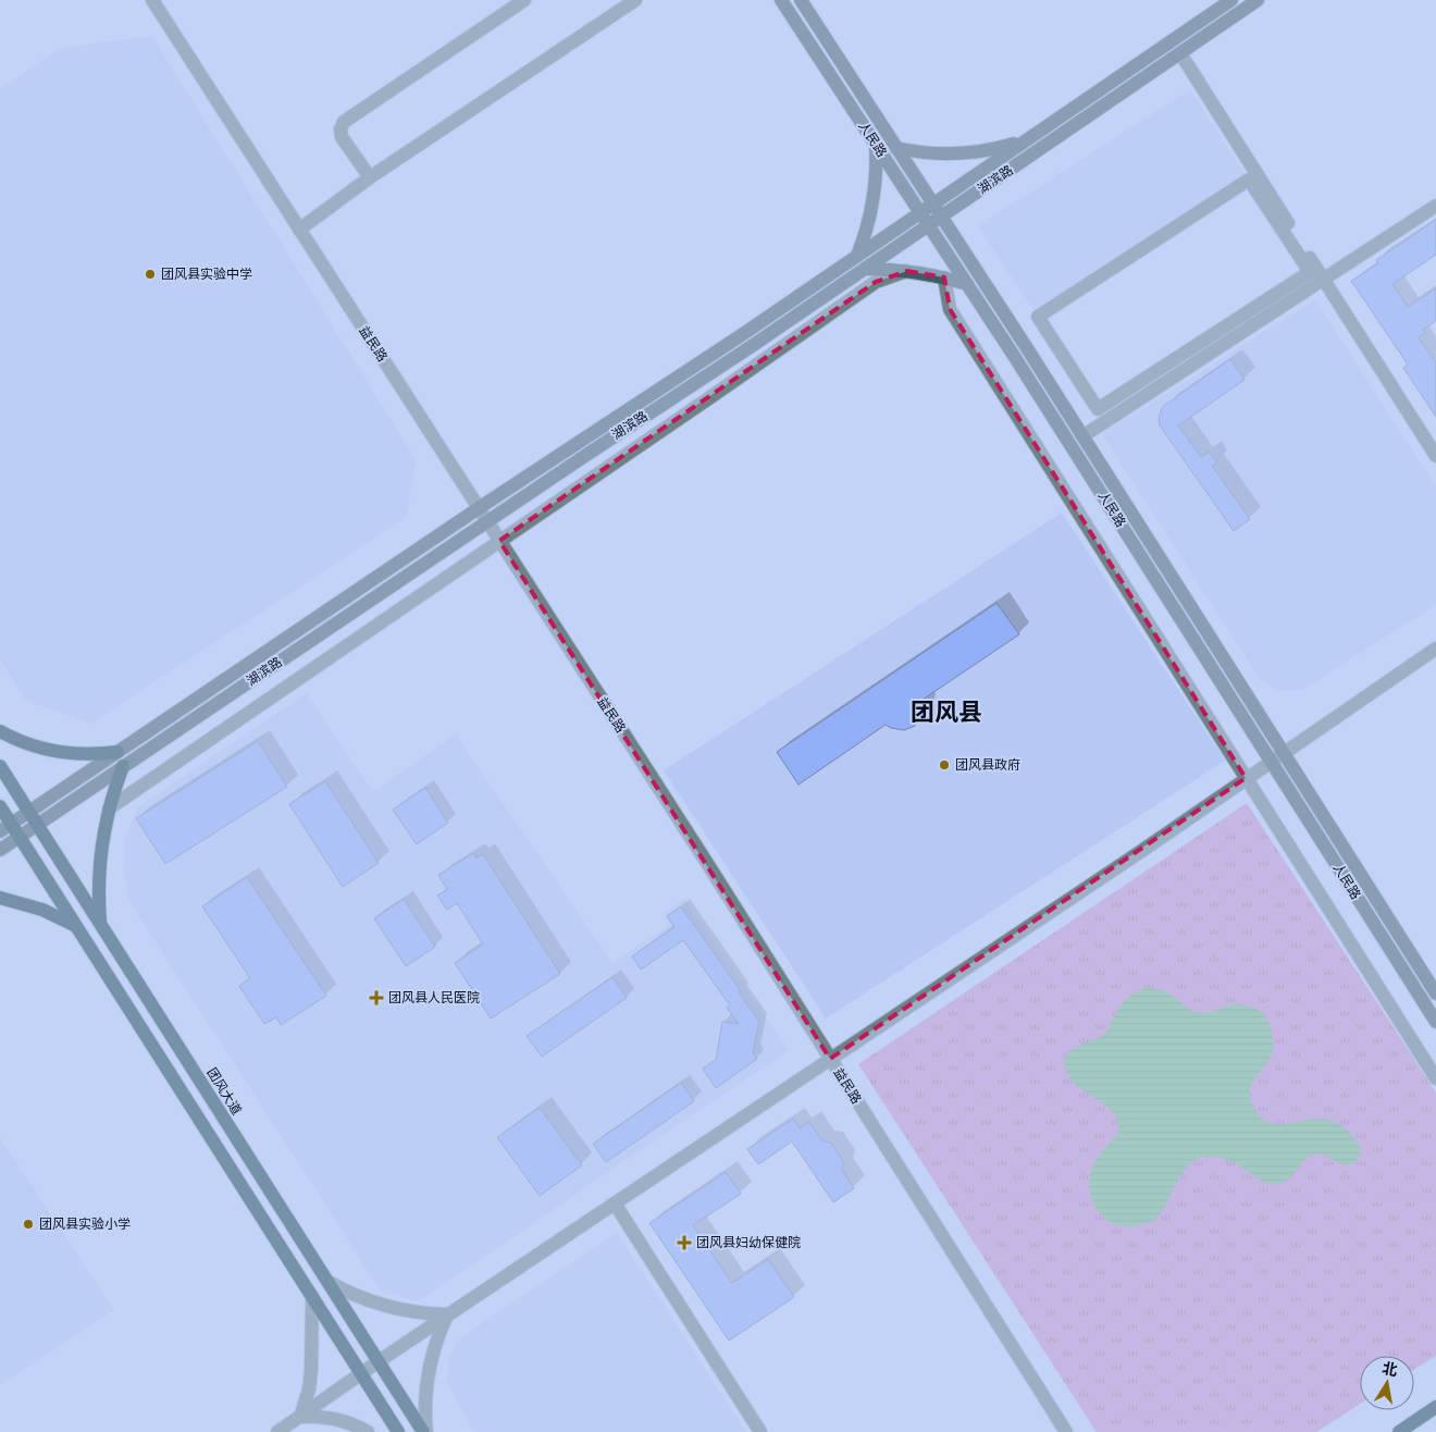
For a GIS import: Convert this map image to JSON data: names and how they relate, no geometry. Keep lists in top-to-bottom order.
{
  "streets": {
    "main road": ["人民路", "湖滨路", "团风大道"],
    "street": ["益民路"]
  },
  "crossings": [
    ["人民路", "湖滨路"],
    ["湖滨路", "益民路"],
    ["湖滨路", "团风大道"]
  ],
  "districts": ["团风县"],
  "places": {
    "other": ["团风县实验中学", "团风县政府", "团风县实验小学"],
    "health": ["团风县人民医院", "团风县妇幼保健院"]
  },
  "north": "top"
}
